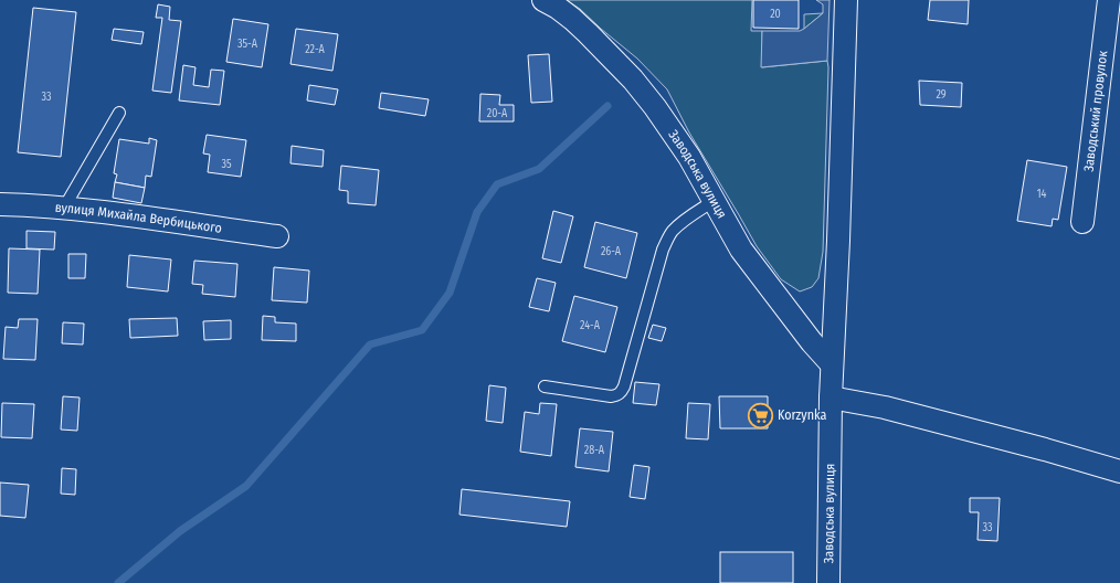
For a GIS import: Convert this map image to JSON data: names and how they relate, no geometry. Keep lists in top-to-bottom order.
{
  "streets": {
    "street": ["Заводський провулок", "Заводська вулиця", "вулиця Михайла Вербицького"]
  },
  "places": {
    "supermarket": ["Korzynka"]
  },
  "house_numbers": [
    "20",
    "35-А",
    "22-А",
    "29",
    "33",
    "20-А",
    "35",
    "14",
    "26-А",
    "24-А",
    "28-А",
    "33"
  ]
}
